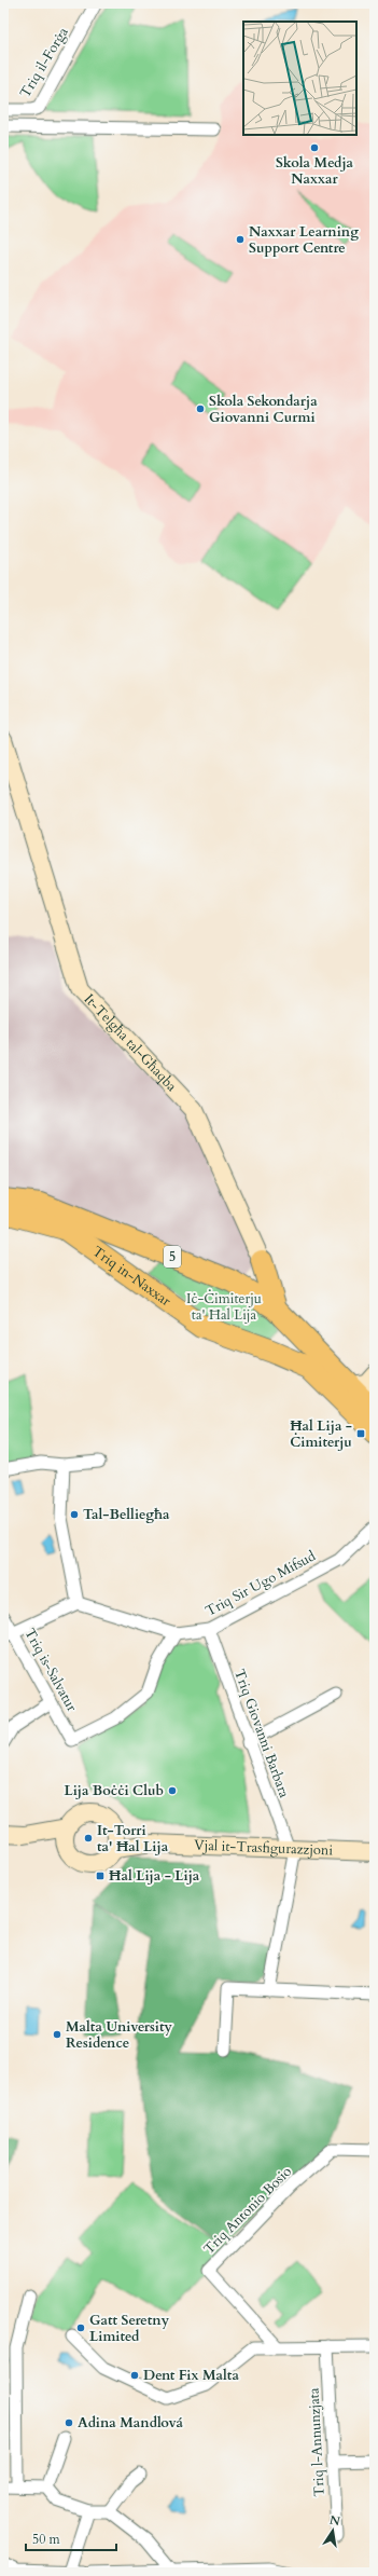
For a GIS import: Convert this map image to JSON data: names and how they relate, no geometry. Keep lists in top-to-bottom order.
{
  "streets": {
    "highway": ["5", "Triq in-Naxxar"],
    "street": [
      "Triq il-Forġa",
      "It-Telgħa tal-Għaqba",
      "Triq Sir Ugo Mifsud",
      "Triq is-Salvatur",
      "Triq Giovanni Barbara",
      "Vjal it-Trasfigurazzjoni",
      "Triq Antonio Bosio",
      "Triq l-Annunzjata"
    ]
  },
  "crossings": [
    ["5", "Triq in-Naxxar"],
    ["Triq Sir Ugo Mifsud", "Triq is-Salvatur"],
    ["Triq Sir Ugo Mifsud", "Triq Giovanni Barbara"],
    ["Triq Giovanni Barbara", "Vjal it-Trasfigurazzjoni"]
  ],
  "parks": ["Iċ-Ċimiterju ta' Ħal Lija"],
  "places": {
    "other": [
      "Skola Medja Naxxar",
      "Naxxar Learning Support Centre",
      "Skola Sekondarja Giovanni Curmi",
      "Tal-Belliegħa",
      "Lija Boċċi Club",
      "It-Torri ta' Ħal Lija",
      "Malta University Residence",
      "Gatt Seretny Limited",
      "Dent Fix Malta",
      "Adina Mandlová"
    ],
    "transit": ["Ħal Lija - Ċimiterju", "Ħal Lija - Lija"]
  },
  "scale_bar": "50 m",
  "north": "top"
}
